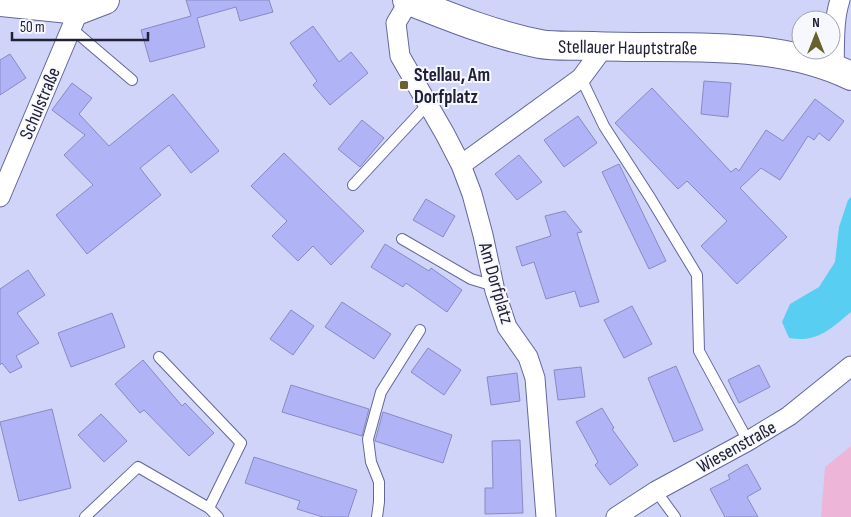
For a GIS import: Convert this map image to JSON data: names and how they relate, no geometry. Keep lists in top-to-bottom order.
{
  "streets": {
    "street": [
      "Stellauer Hauptstraße",
      "Schulstraße",
      "Am Dorfplatz",
      "Wiesenstraße"
    ]
  },
  "crossings": [
    ["Stellauer Hauptstraße", "Am Dorfplatz"]
  ],
  "places": {
    "transit": ["Stellau, Am Dorfplatz"]
  },
  "scale_bar": "50 m",
  "north": "top"
}
